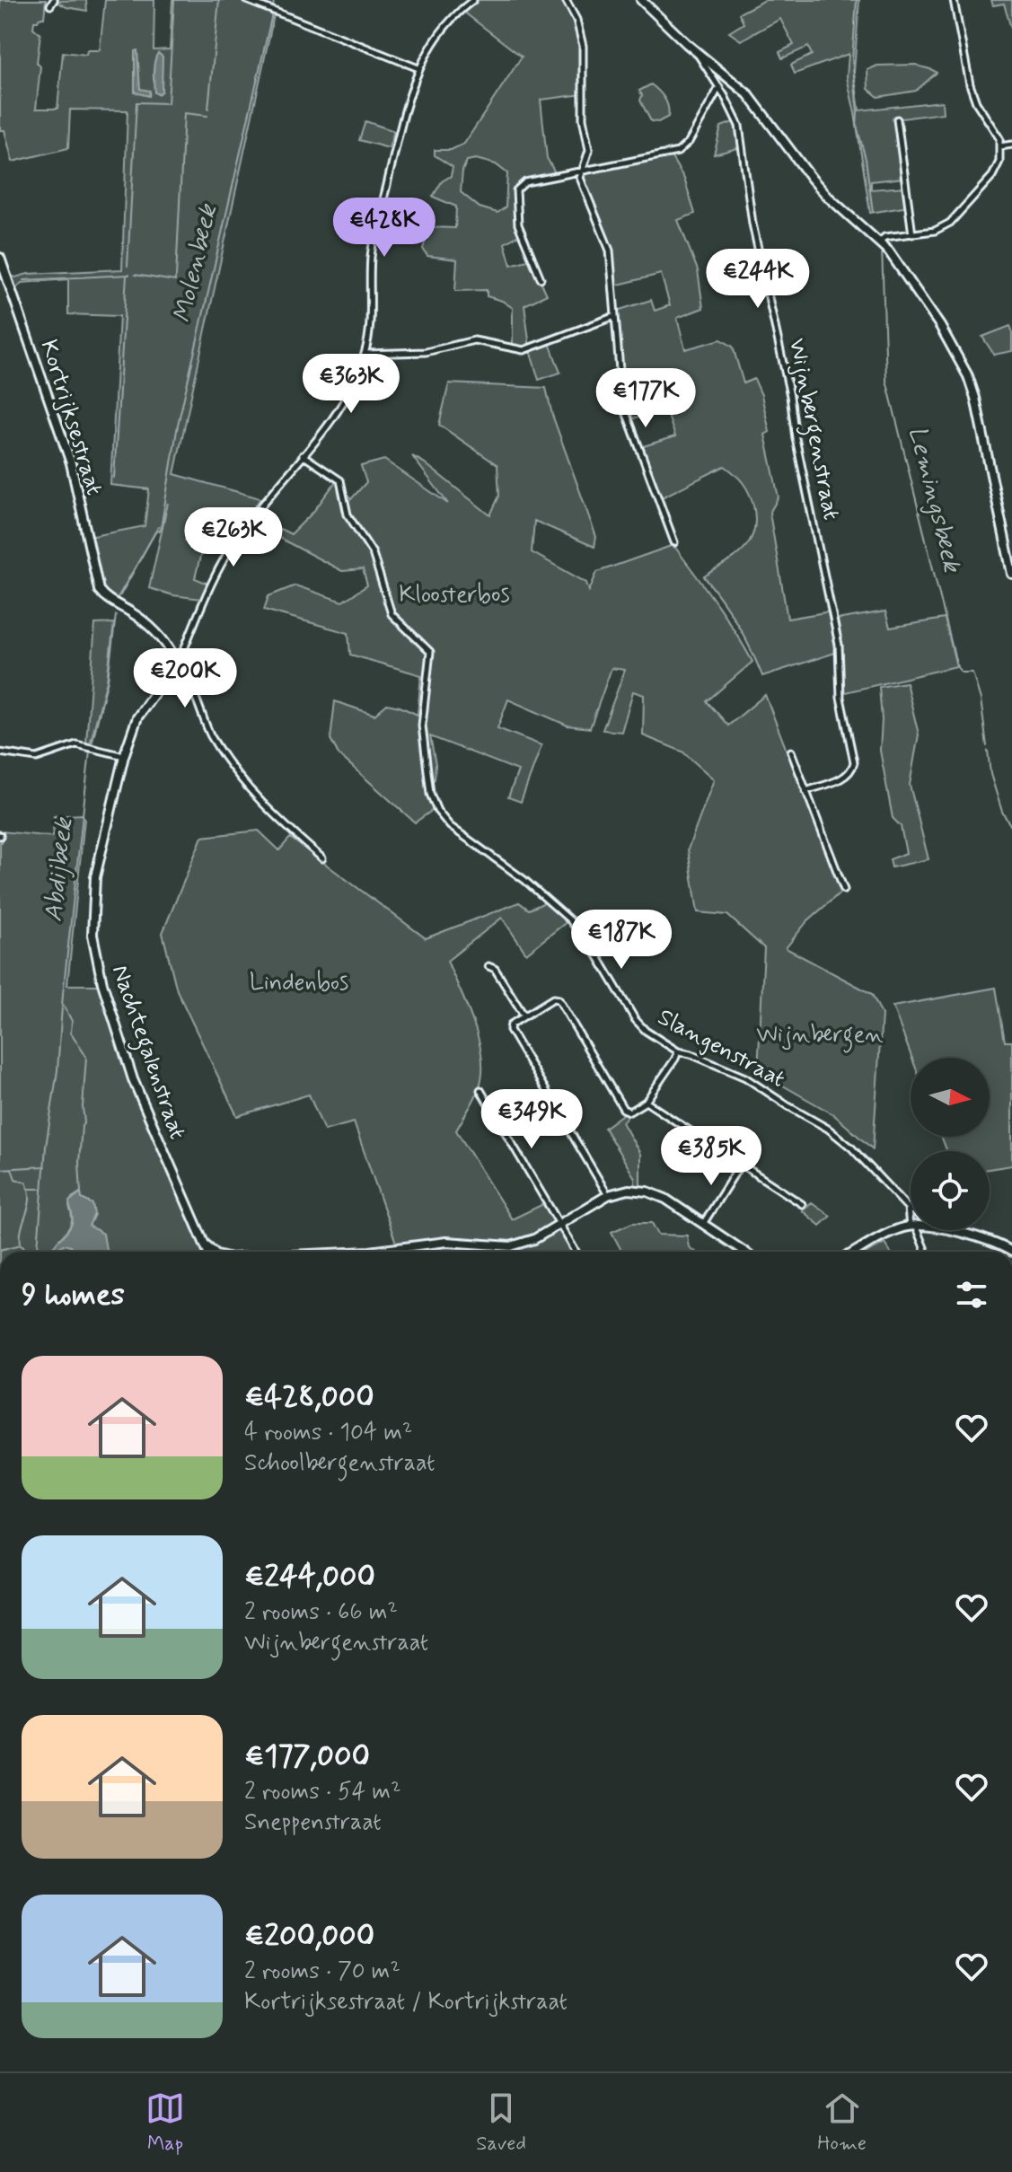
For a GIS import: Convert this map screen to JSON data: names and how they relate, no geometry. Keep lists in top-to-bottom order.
{
  "streets": {
    "street": [
      "Kortrijksestraat",
      "Wijnbergenstraat",
      "Slangenstraat",
      "Nachtegalenstraat"
    ]
  },
  "crossings": [
    ["Kortrijksestraat", "Nachtegalenstraat"]
  ],
  "water": ["Molenbeek", "Lemingsbeek", "Abdijbeek"],
  "parks": ["Kloosterbos", "Lindenbos", "Wijnbergen"],
  "north": "right",
  "page": {
    "price": [
      "€428K",
      "€244K",
      "€363K",
      "€177K",
      "€263K",
      "€200K",
      "€187K",
      "€349K",
      "€385K"
    ],
    "heading": "9 homes",
    "list": [
      {
        "name": "€428,000",
        "note": "4 rooms · 104 m² · Schoolbergenstraat"
      },
      {
        "name": "€244,000",
        "note": "2 rooms · 66 m² · Wijnbergenstraat"
      },
      {
        "name": "€177,000",
        "note": "2 rooms · 54 m² · Sneppenstraat"
      },
      {
        "name": "€200,000",
        "note": "2 rooms · 70 m² · Kortrijksestraat / Kortrijkstraat"
      }
    ],
    "tabs": ["Map", "Saved", "Home"]
  }
}
